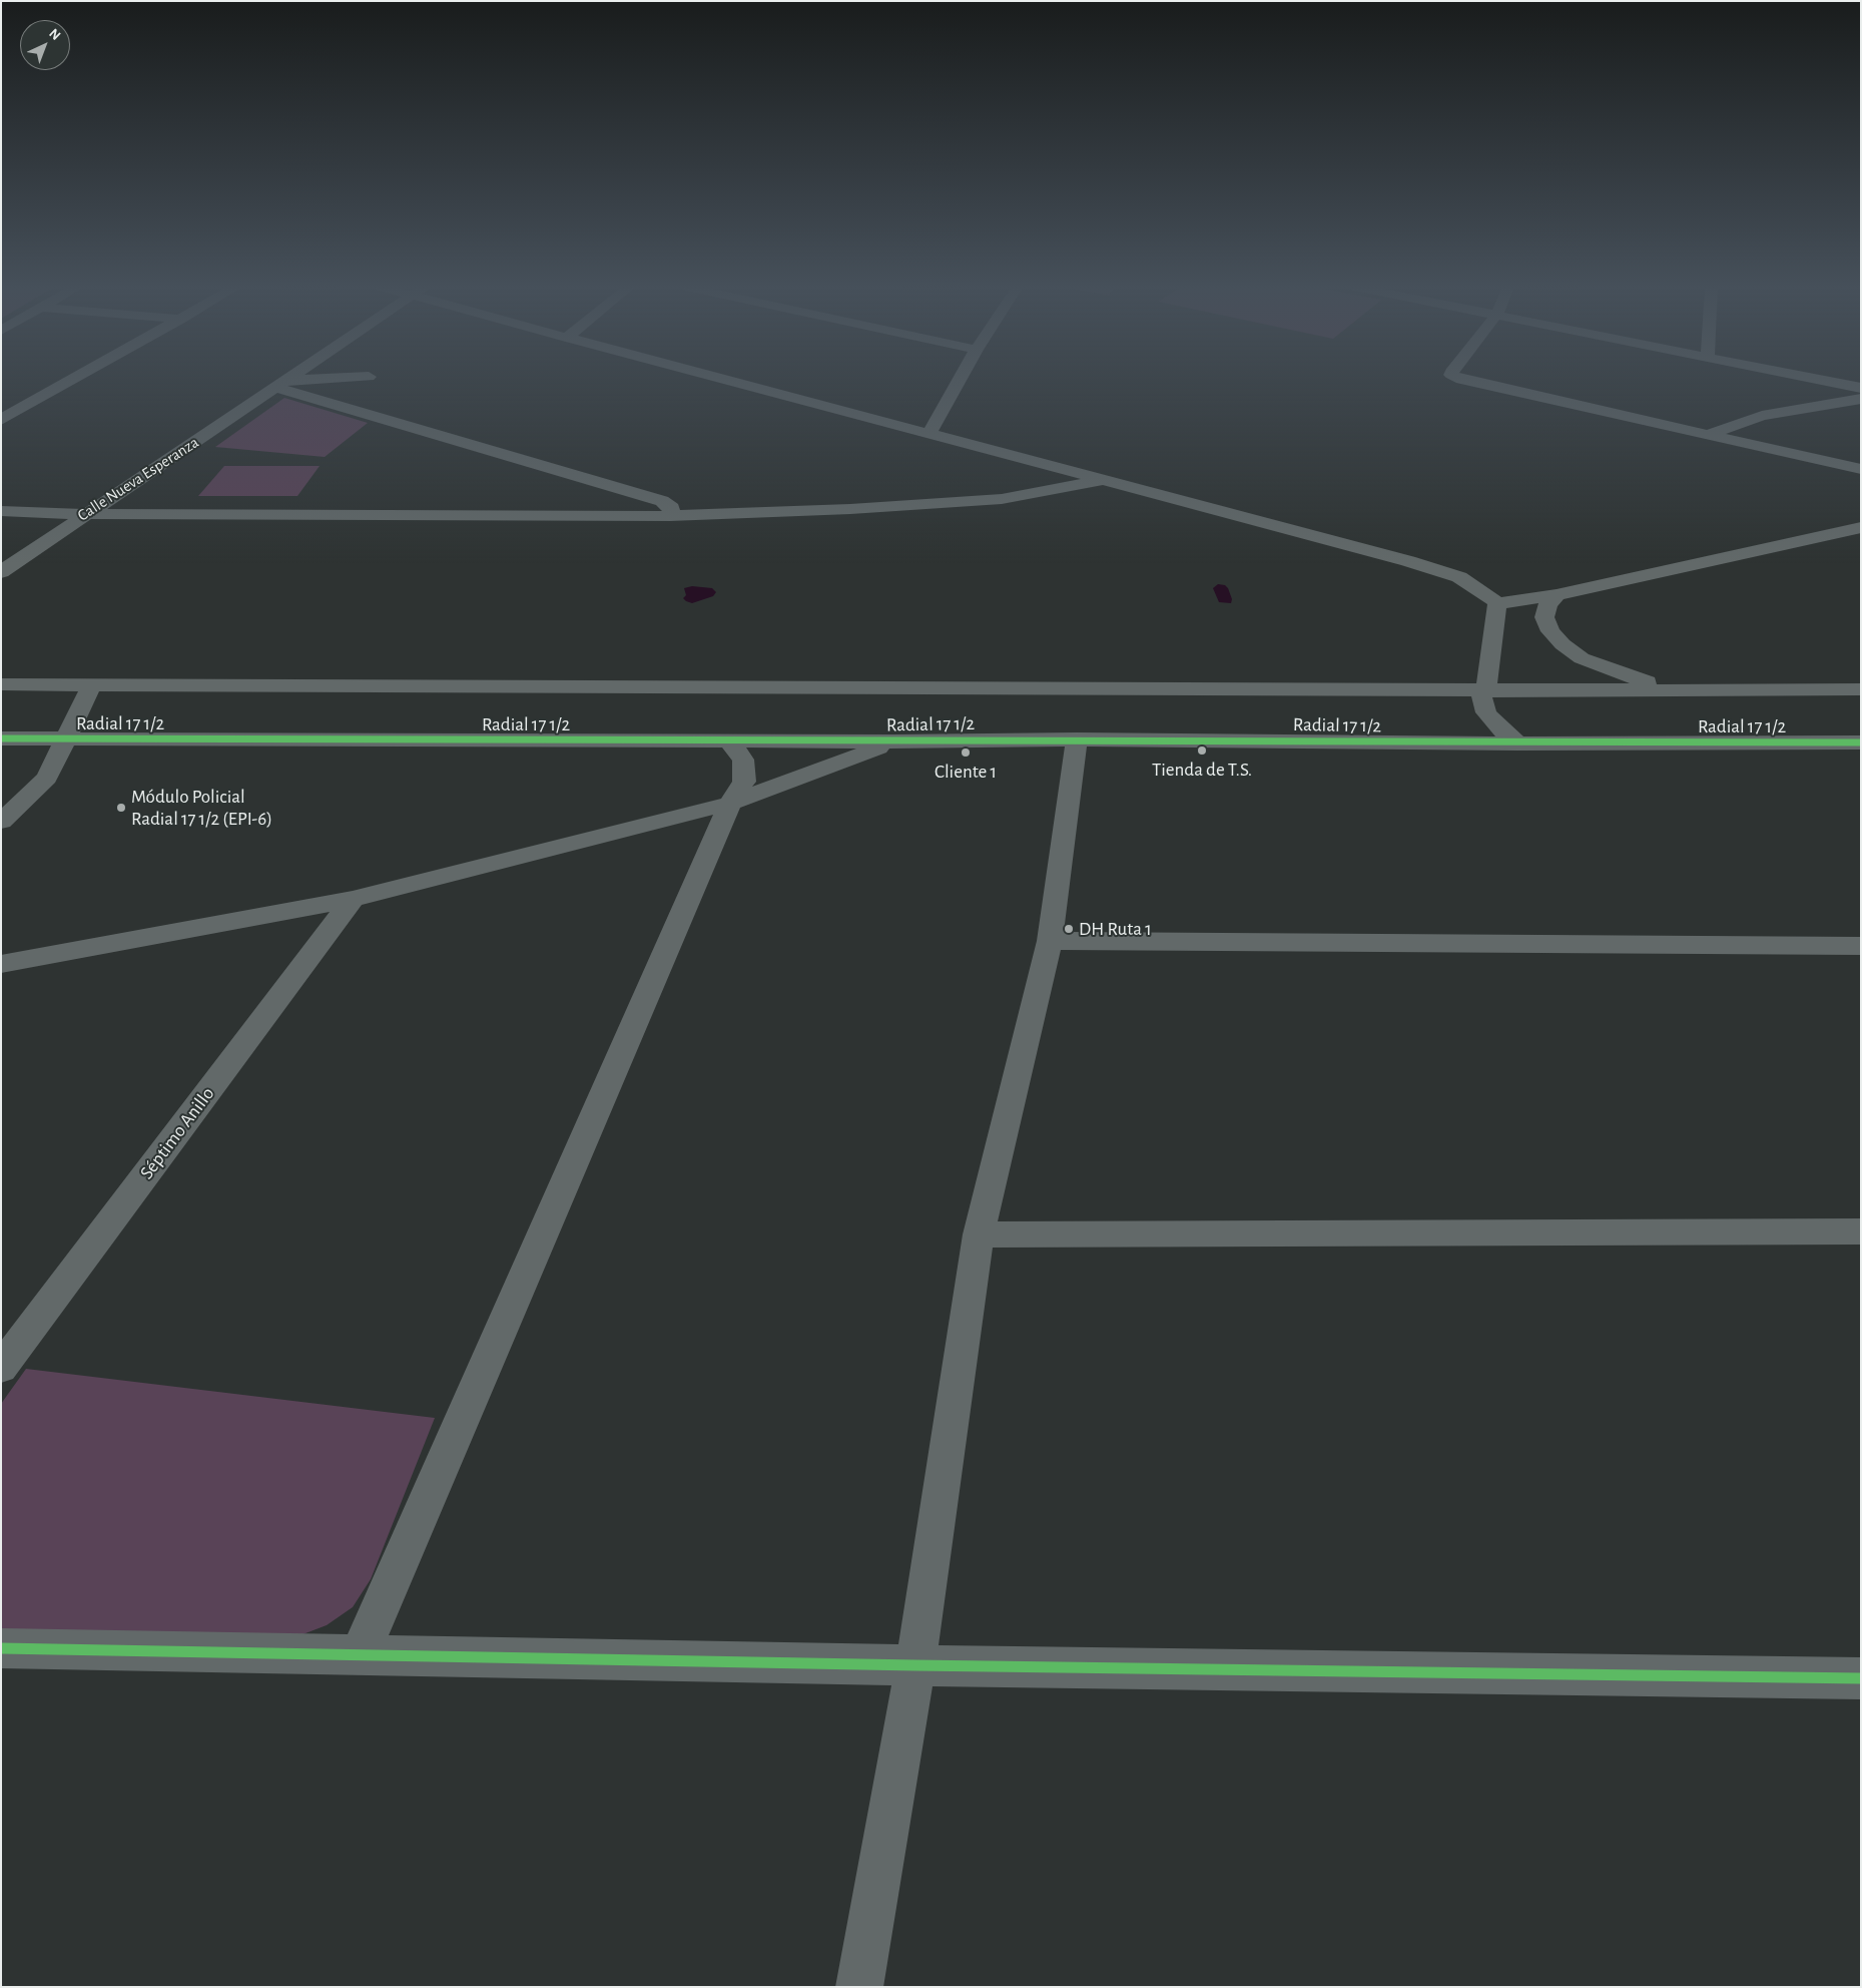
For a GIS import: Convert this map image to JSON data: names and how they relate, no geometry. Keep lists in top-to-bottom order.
{
  "streets": {
    "street": ["Calle Nueva Esperanza", "Radial 17 1/2", "Séptimo Anillo"]
  },
  "places": [
    "Tienda de T.S.",
    "Cliente 1",
    "Módulo Policial Radial 17 1/2 (EPI-6)",
    "DH Ruta 1"
  ],
  "north": "top right"
}
